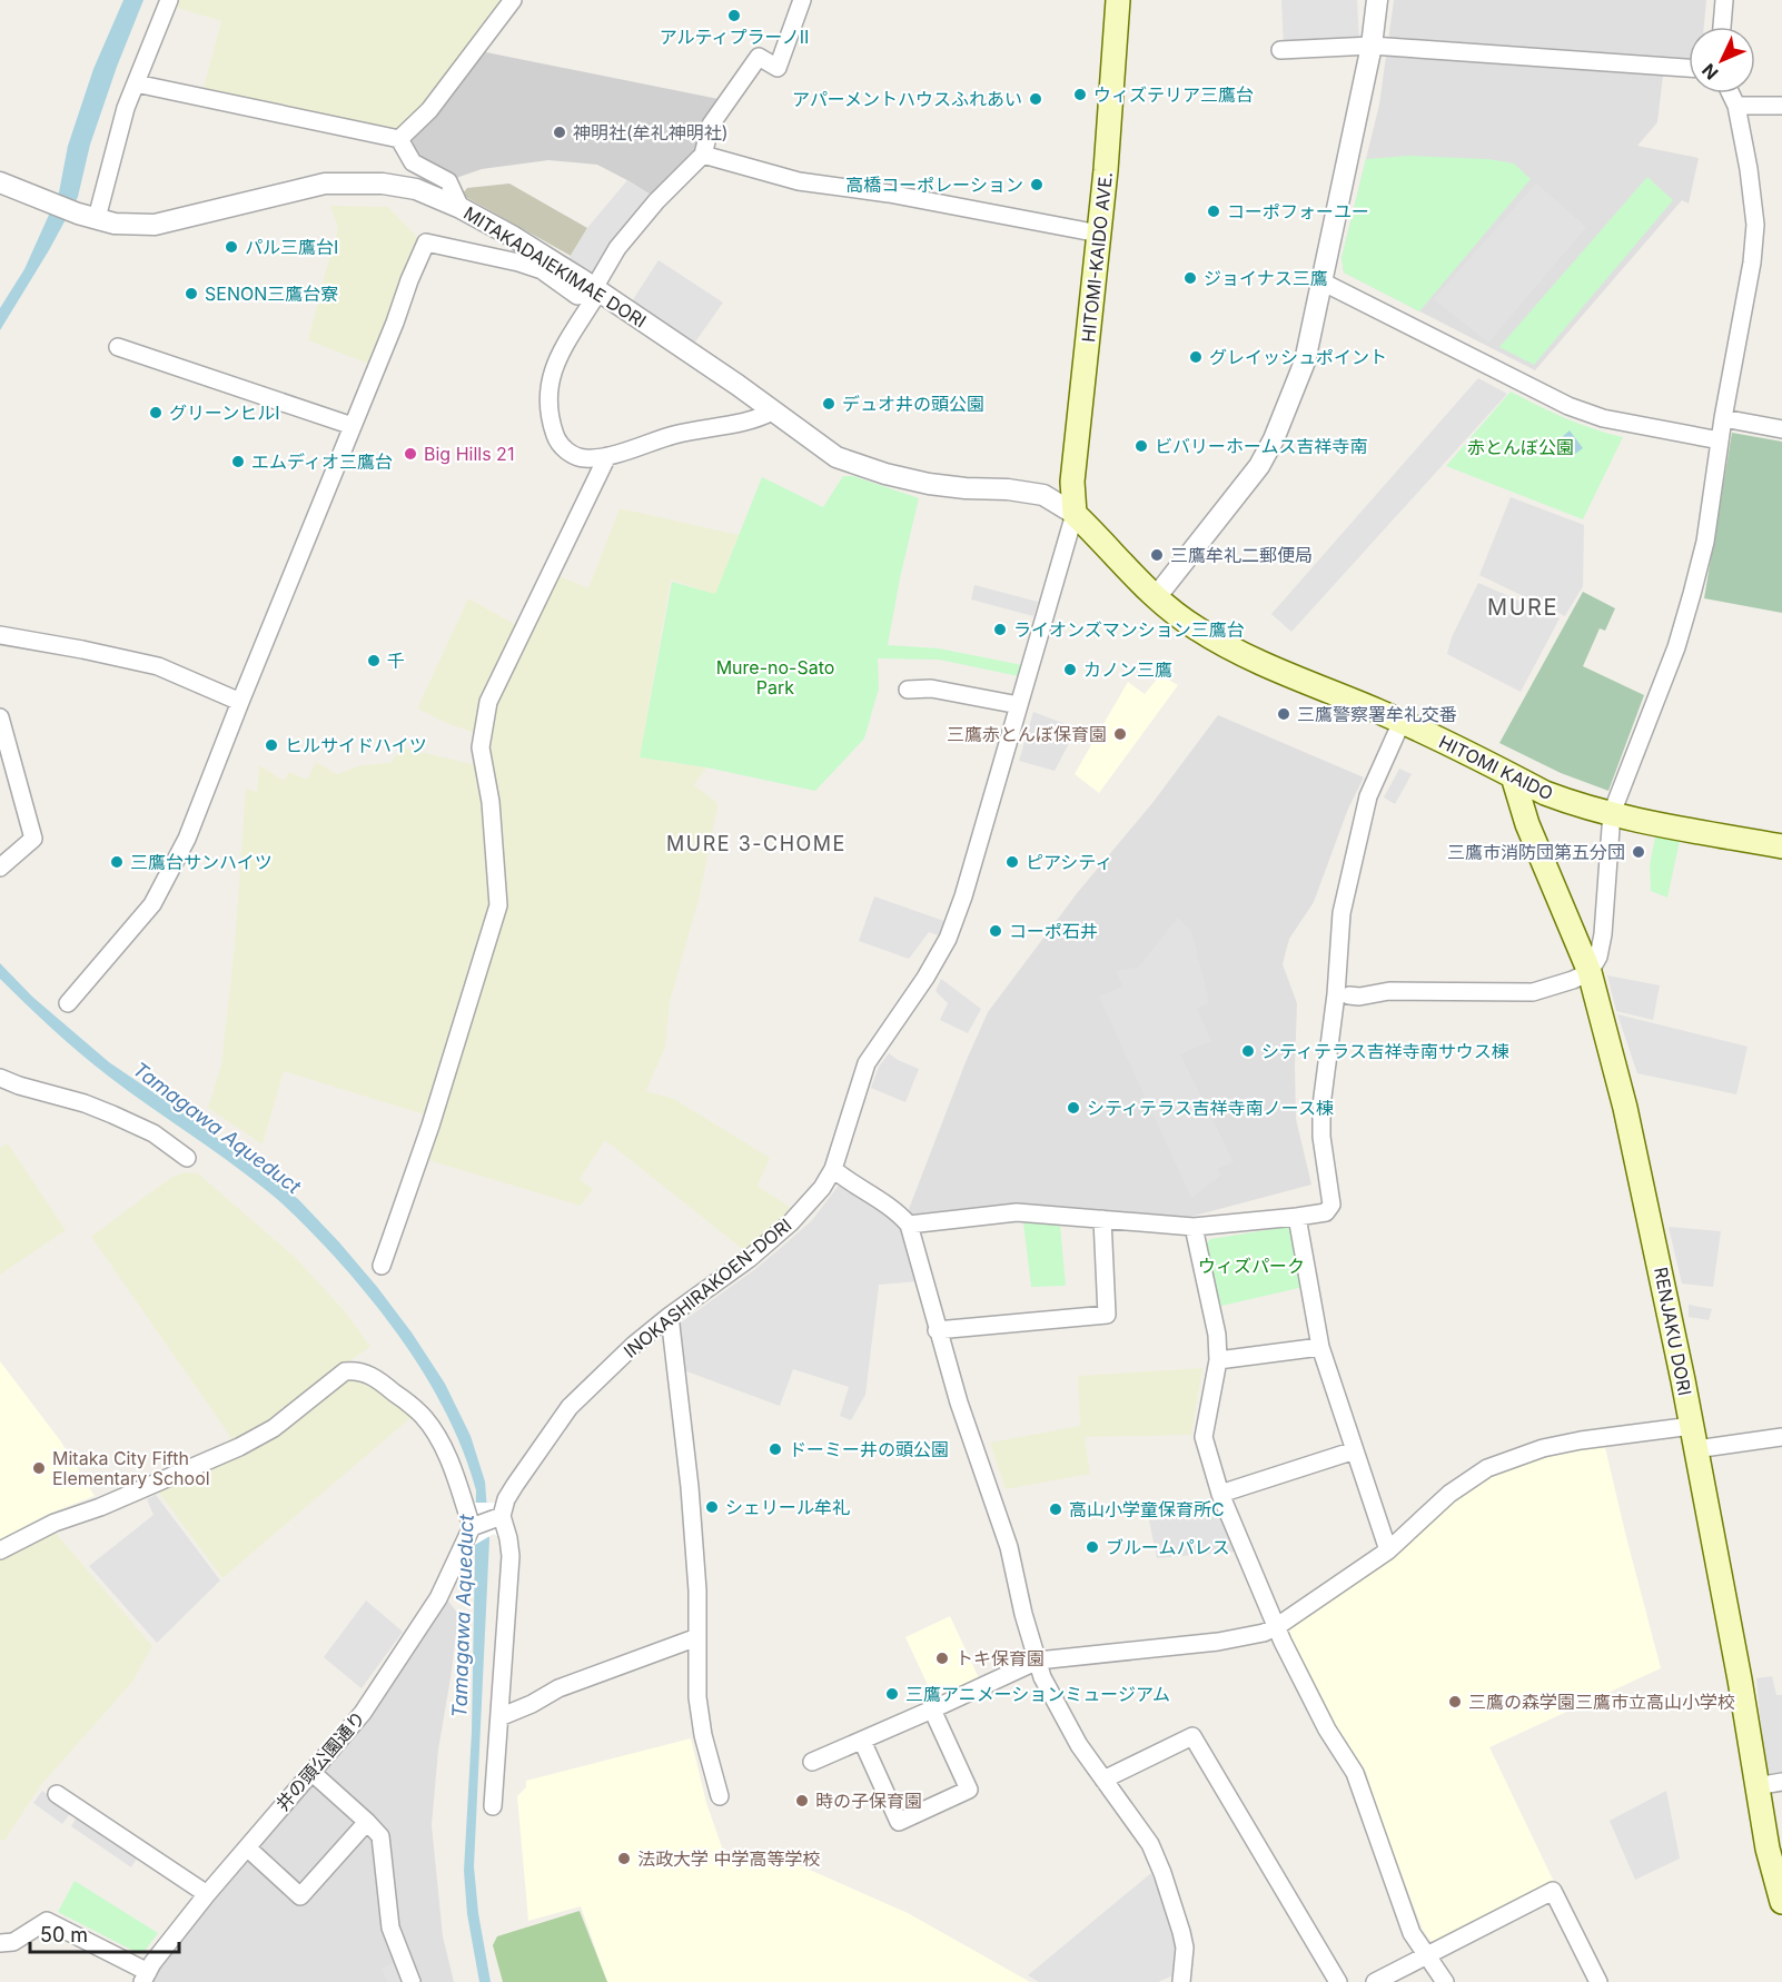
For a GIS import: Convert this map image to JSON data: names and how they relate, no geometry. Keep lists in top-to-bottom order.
{
  "streets": {
    "main road": ["HITOMI-KAIDO AVE.", "HITOMI KAIDO", "RENJAKU DORI"],
    "street": ["MITAKADAIEKIMAE DORI", "INOKASHIRAKOEN-DORI", "井の頭公園通り"]
  },
  "crossings": [
    ["HITOMI-KAIDO AVE.", "MITAKADAIEKIMAE DORI"],
    ["HITOMI-KAIDO AVE.", "HITOMI KAIDO"],
    ["HITOMI-KAIDO AVE.", "INOKASHIRAKOEN-DORI"],
    ["MITAKADAIEKIMAE DORI", "HITOMI KAIDO"],
    ["MITAKADAIEKIMAE DORI", "INOKASHIRAKOEN-DORI"],
    ["HITOMI KAIDO", "INOKASHIRAKOEN-DORI"],
    ["HITOMI KAIDO", "RENJAKU DORI"]
  ],
  "districts": ["MURE", "MURE 3-CHOME"],
  "water": ["Tamagawa Aqueduct"],
  "parks": ["赤とんぼ公園", "Mure-no-Sato Park", "ウィズパーク"],
  "places": [
    "アルティプラーノⅡ",
    "ウィズテリア三鷹台",
    "アパーメントハウスふれあい",
    "神明社(牟礼神明社)",
    "高橋コーポレーション",
    "コーポフォーユー",
    "パル三鷹台Ⅰ",
    "ジョイナス三鷹",
    "SENON三鷹台寮",
    "グレイッシュポイント",
    "デュオ井の頭公園",
    "グリーンヒルⅠ",
    "ビバリーホームス吉祥寺南",
    "Big Hills 21",
    "エムディオ三鷹台",
    "三鷹牟礼二郵便局",
    "ライオンズマンション三鷹台",
    "千",
    "カノン三鷹",
    "三鷹警察署牟礼交番",
    "三鷹赤とんぼ保育園",
    "ヒルサイドハイツ",
    "三鷹市消防団第五分団",
    "三鷹台サンハイツ",
    "ピアシティ",
    "コーポ石井",
    "シティテラス吉祥寺南サウス棟",
    "シティテラス吉祥寺南ノース棟",
    "ドーミー井の頭公園",
    "Mitaka City Fifth Elementary School",
    "シェリール牟礼",
    "高山小学童保育所C",
    "ブルームパレス",
    "トキ保育園",
    "三鷹アニメーションミュージアム",
    "三鷹の森学園三鷹市立高山小学校",
    "時の子保育園",
    "法政大学 中学高等学校"
  ],
  "scale_bar": "50 m",
  "north": "bottom left"
}
